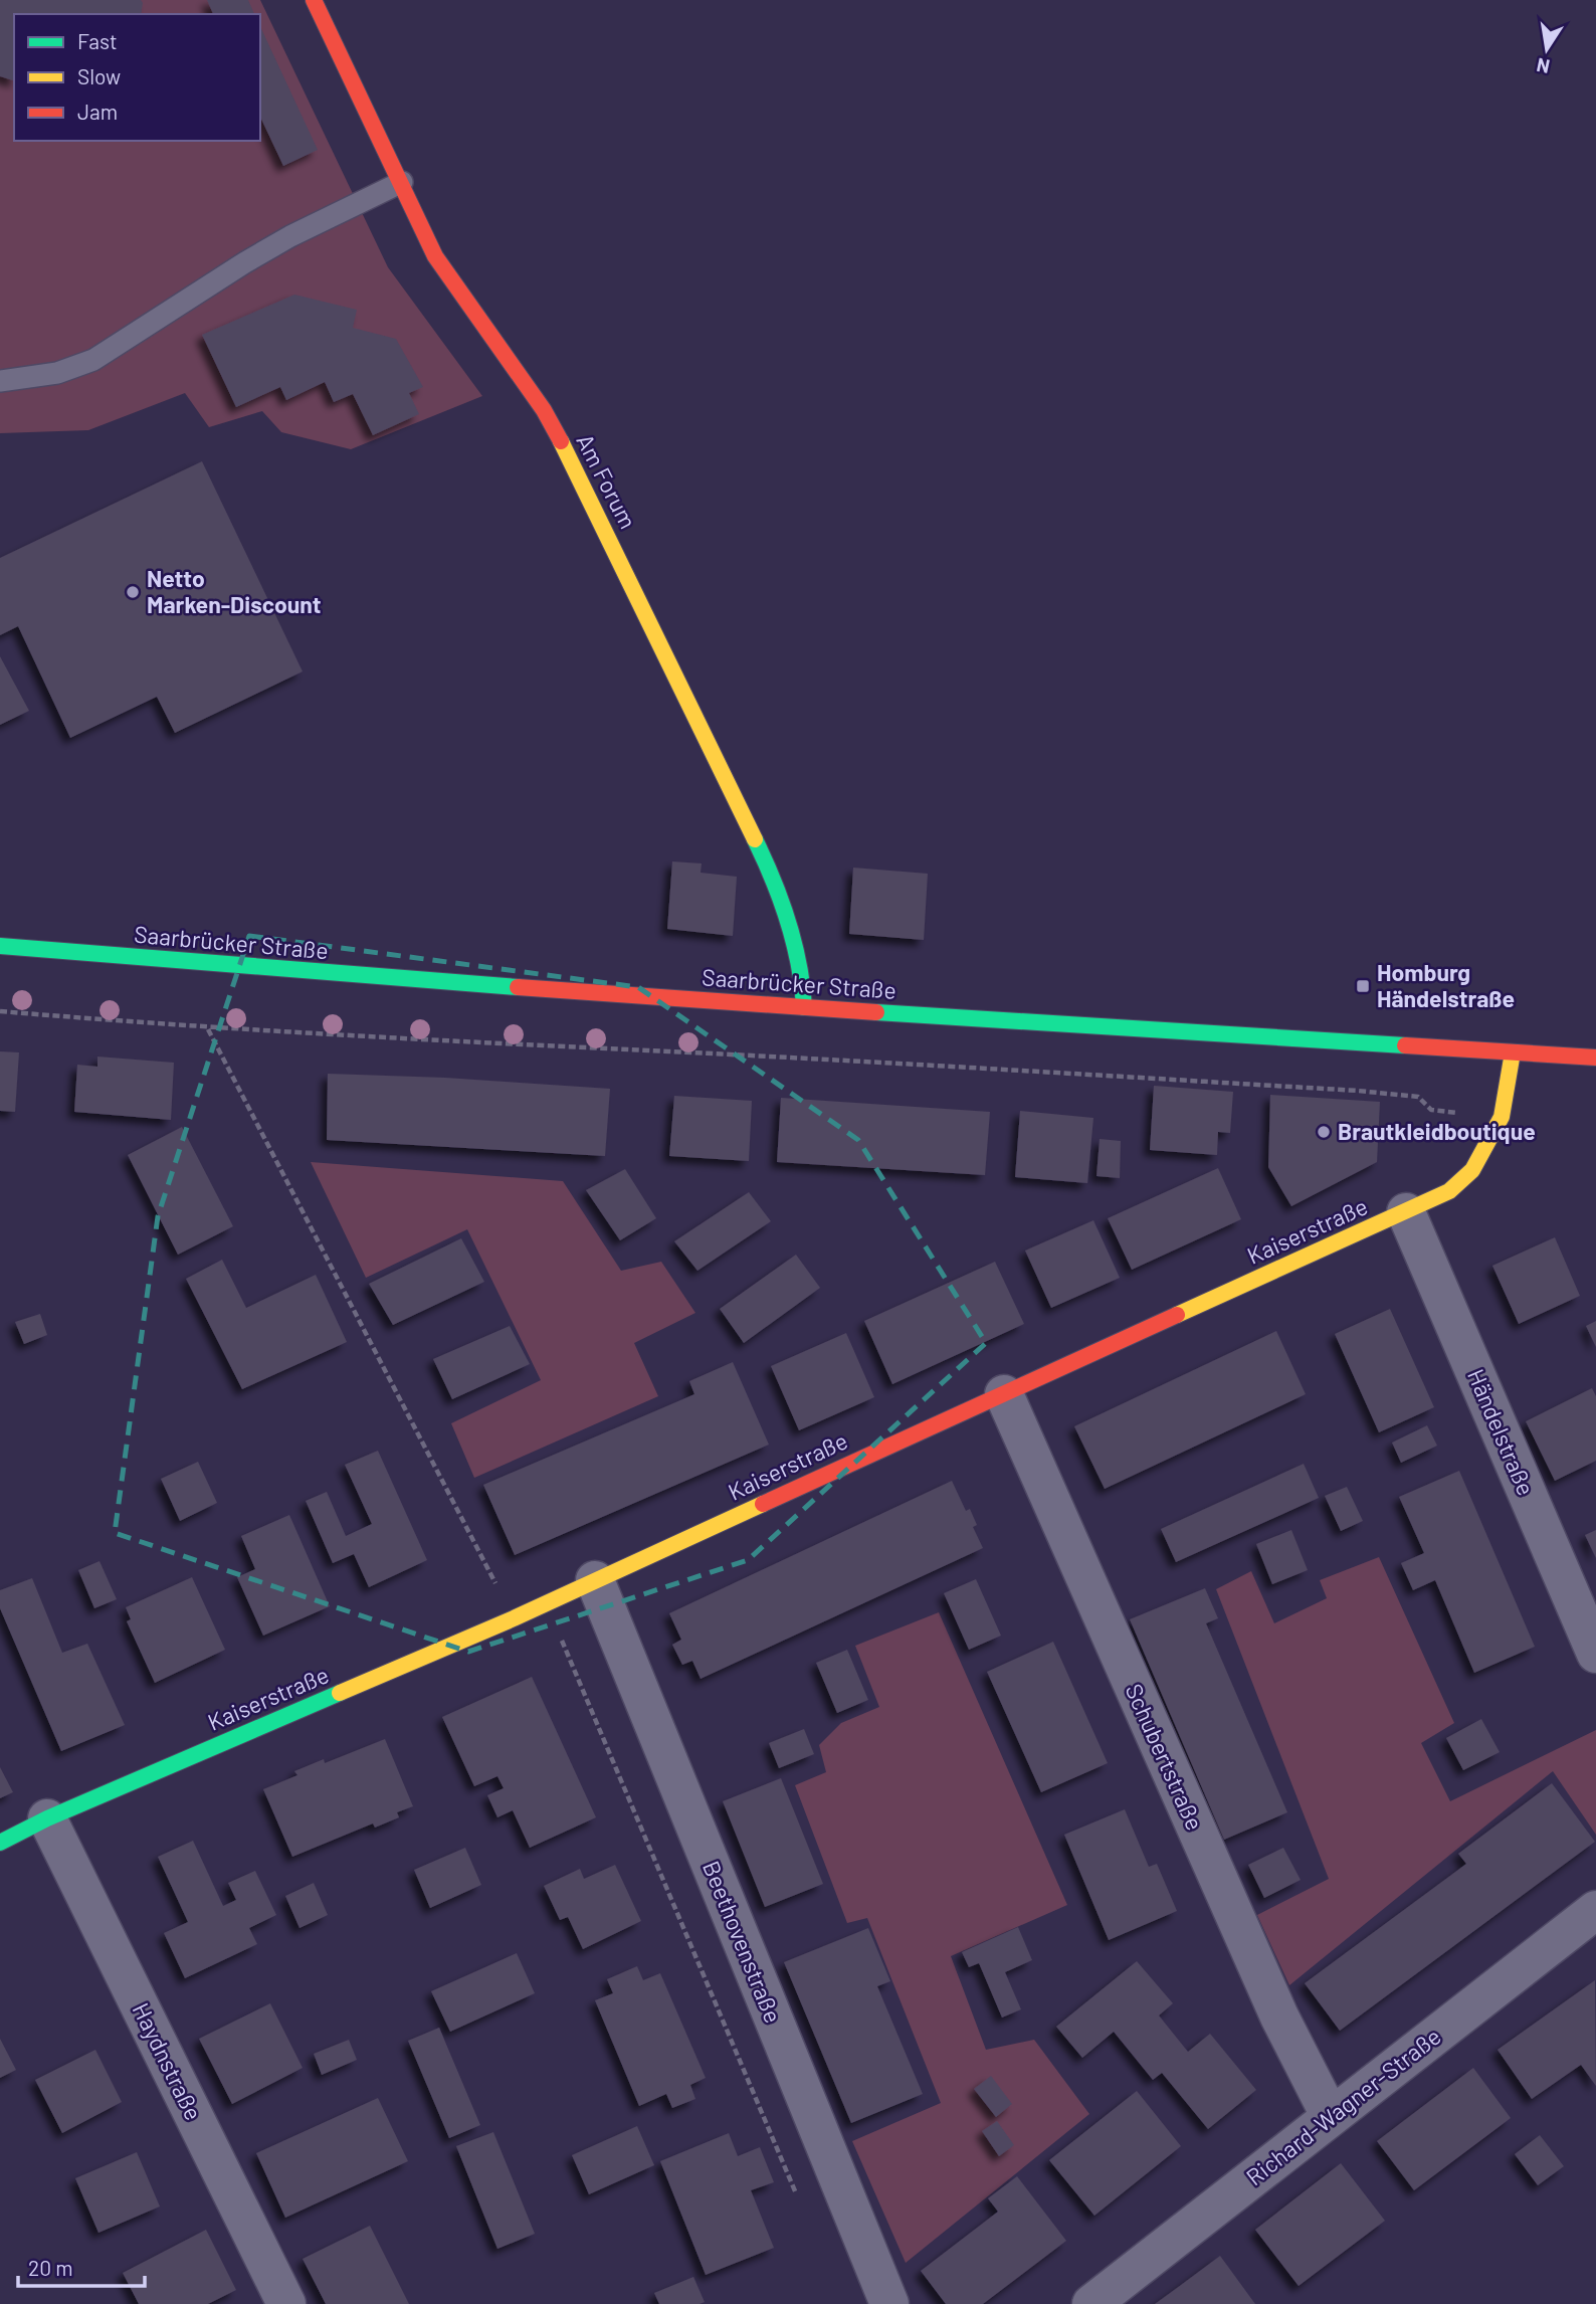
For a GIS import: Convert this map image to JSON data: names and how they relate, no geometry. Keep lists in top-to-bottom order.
{
  "streets": {
    "street": [
      "Am Forum",
      "Saarbrücker Straße",
      "Kaiserstraße",
      "Händelstraße",
      "Schubertstraße",
      "Beethovenstraße",
      "Haydnstraße",
      "Richard-Wagner-Straße"
    ]
  },
  "crossings": [
    ["Am Forum", "Saarbrücker Straße"],
    ["Saarbrücker Straße", "Kaiserstraße"],
    ["Kaiserstraße", "Händelstraße"],
    ["Kaiserstraße", "Schubertstraße"],
    ["Kaiserstraße", "Beethovenstraße"],
    ["Kaiserstraße", "Haydnstraße"],
    ["Schubertstraße", "Richard-Wagner-Straße"]
  ],
  "places": {
    "other": ["Netto Marken-Discount", "Brautkleidboutique"],
    "transit": ["Homburg Händelstraße"]
  },
  "legend": ["Fast", "Slow", "Jam"],
  "scale_bar": "20 m",
  "north": "bottom"
}
